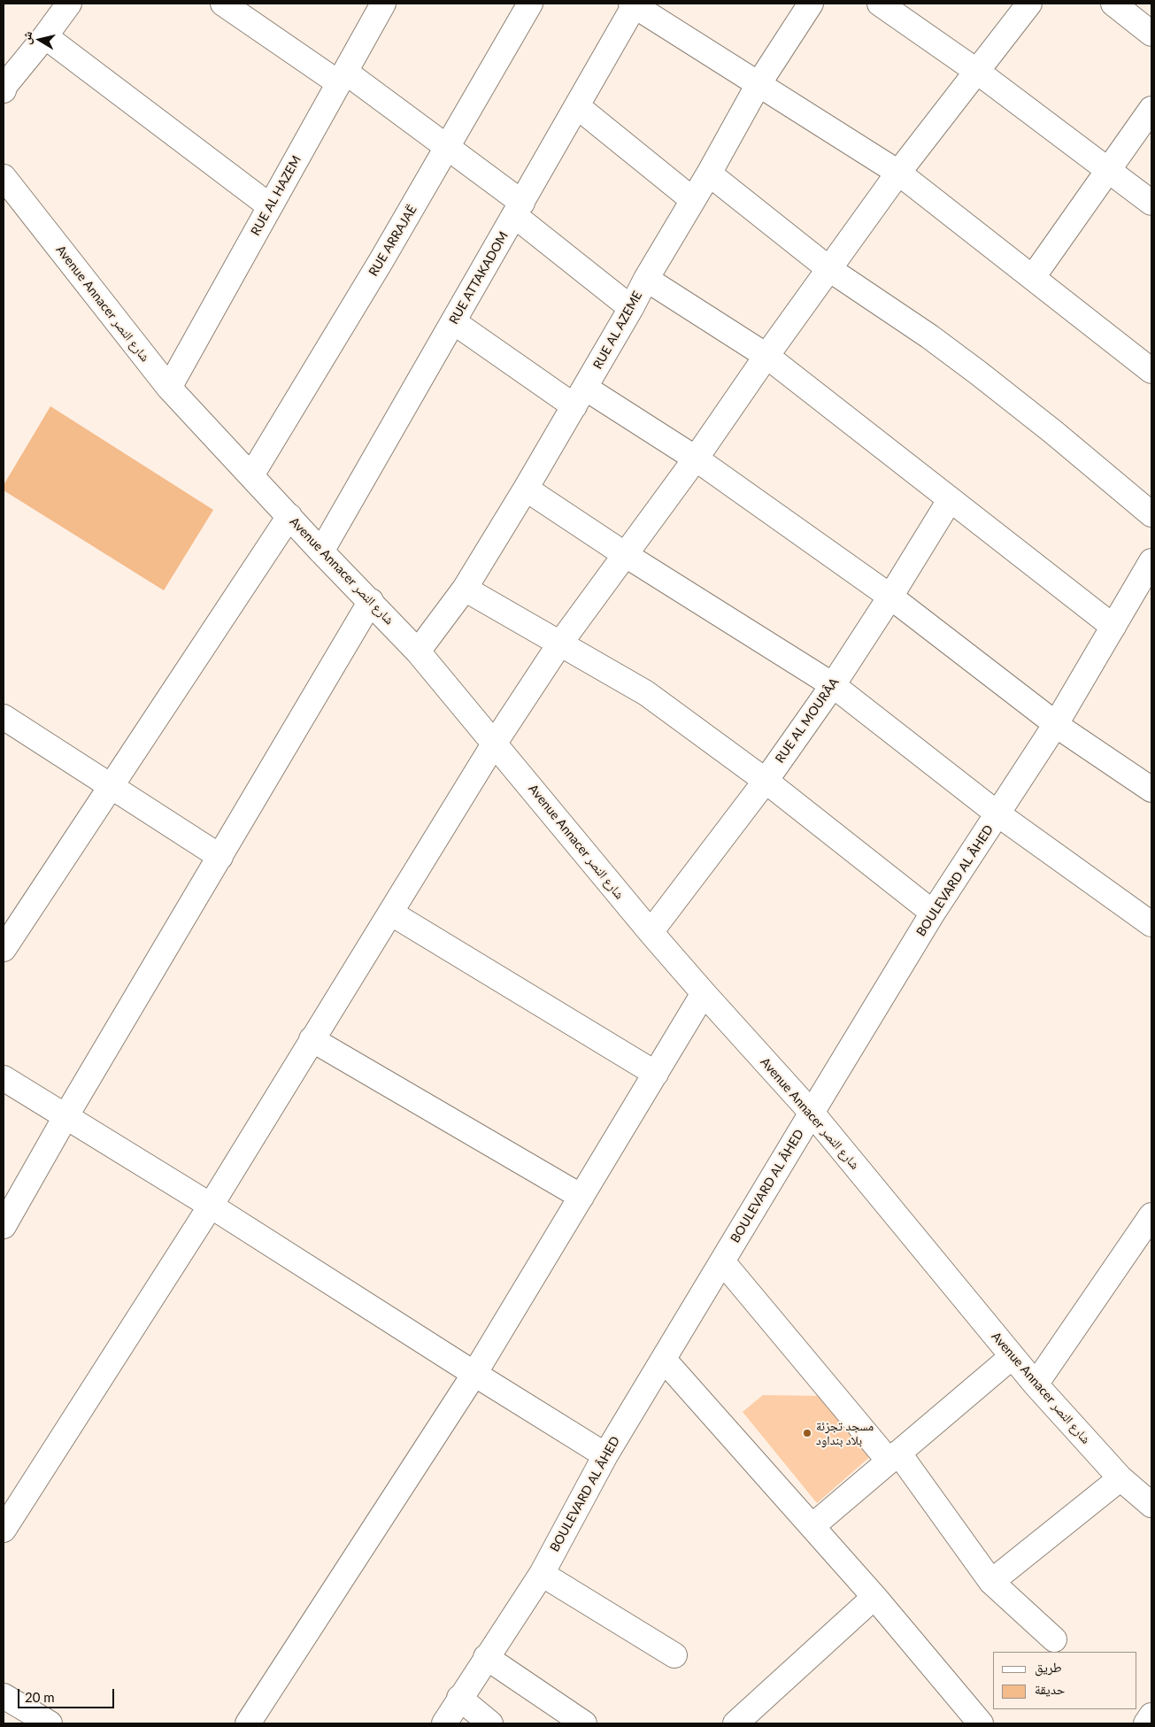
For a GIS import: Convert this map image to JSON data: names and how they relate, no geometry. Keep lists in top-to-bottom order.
{
  "streets": {
    "street": [
      "RUE AL HAZEM",
      "RUE ARRAJAË",
      "RUE ATTAKADOM",
      "Avenue Annacer شارع النصر",
      "RUE AL AZEME",
      "RUE AL MOURÂA",
      "BOULEVARD AL ÂHED"
    ]
  },
  "crossings": [
    ["RUE AL HAZEM", "Avenue Annacer شارع النصر"],
    ["RUE ARRAJAË", "Avenue Annacer شارع النصر"],
    ["RUE ATTAKADOM", "Avenue Annacer شارع النصر"],
    ["Avenue Annacer شارع النصر", "RUE AL AZEME"],
    ["Avenue Annacer شارع النصر", "RUE AL MOURÂA"],
    ["Avenue Annacer شارع النصر", "BOULEVARD AL ÂHED"]
  ],
  "places": ["مسجد تجزئة بلاد بنداود"],
  "legend": ["طريق", "حديقة"],
  "scale_bar": "20 m",
  "north": "left"
}
